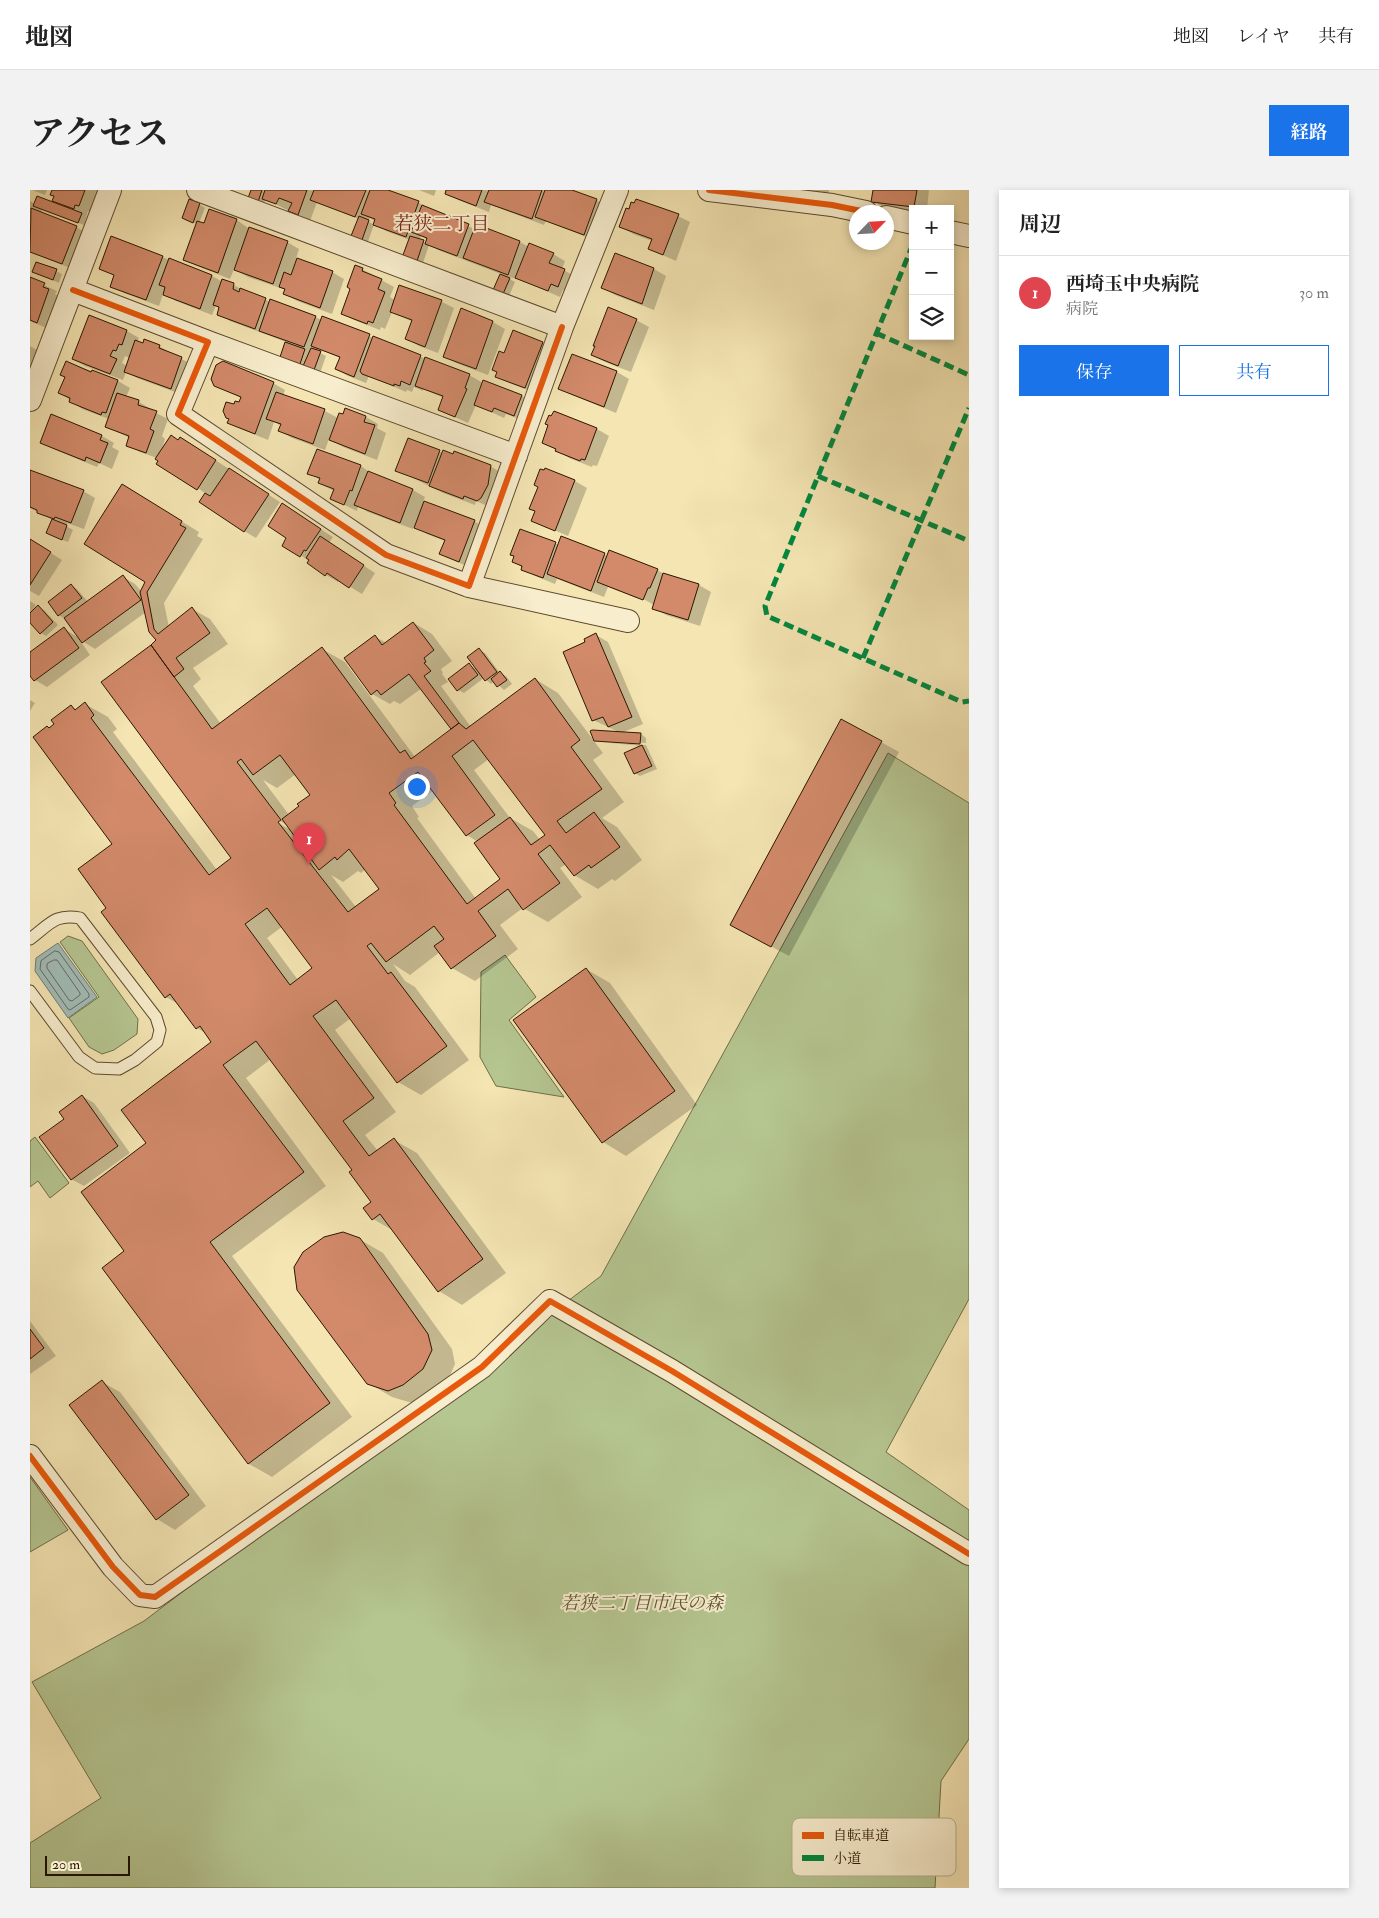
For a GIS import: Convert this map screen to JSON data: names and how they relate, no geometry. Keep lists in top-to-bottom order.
{
  "districts": ["若狭二丁目"],
  "parks": ["若狭二丁目市民の森"],
  "legend": ["自転車道", "小道"],
  "scale_bar": "20 m",
  "north": "top right",
  "page": {
    "header": "地図",
    "nav": ["地図", "レイヤ", "共有"],
    "title": "アクセス",
    "buttons": [
      "経路",
      ["保存", "共有"]
    ],
    "heading": "周辺",
    "map_buttons": ["+", "−"],
    "list": [
      {
        "mark": "1",
        "name": "西埼玉中央病院",
        "note": "病院",
        "value": "30 m"
      }
    ],
    "pins": "1",
    "scale": "20 m"
  }
}
